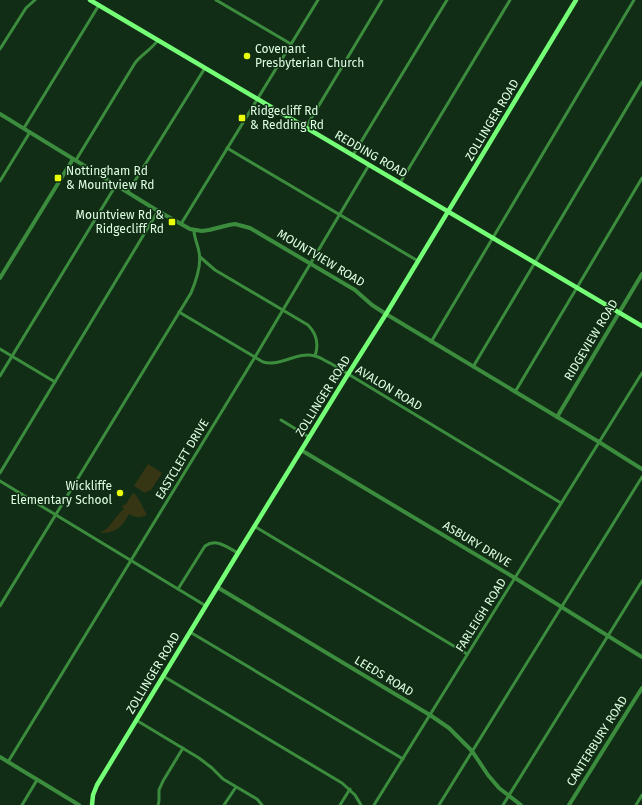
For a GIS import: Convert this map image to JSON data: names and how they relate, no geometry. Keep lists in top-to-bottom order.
{
  "streets": {
    "main road": ["ZOLLINGER ROAD", "REDDING ROAD"],
    "street": [
      "MOUNTVIEW ROAD",
      "RIDGEVIEW ROAD",
      "AVALON ROAD",
      "EASTCLEFT DRIVE",
      "ASBURY DRIVE",
      "FARLEIGH ROAD",
      "LEEDS ROAD",
      "CANTERBURY ROAD"
    ]
  },
  "crossings": [
    ["ZOLLINGER ROAD", "REDDING ROAD"],
    ["ZOLLINGER ROAD", "MOUNTVIEW ROAD"],
    ["ZOLLINGER ROAD", "AVALON ROAD"],
    ["ZOLLINGER ROAD", "ASBURY DRIVE"],
    ["ZOLLINGER ROAD", "LEEDS ROAD"],
    ["REDDING ROAD", "RIDGEVIEW ROAD"],
    ["REDDING ROAD", "EASTCLEFT DRIVE"],
    ["MOUNTVIEW ROAD", "RIDGEVIEW ROAD"],
    ["MOUNTVIEW ROAD", "EASTCLEFT DRIVE"],
    ["MOUNTVIEW ROAD", "FARLEIGH ROAD"],
    ["AVALON ROAD", "EASTCLEFT DRIVE"],
    ["AVALON ROAD", "FARLEIGH ROAD"],
    ["ASBURY DRIVE", "FARLEIGH ROAD"],
    ["FARLEIGH ROAD", "LEEDS ROAD"]
  ],
  "places": {
    "other": ["Covenant Presbyterian Church", "Wickliffe Elementary School"],
    "transit": ["Ridgecliff Rd & Redding Rd", "Nottingham Rd & Mountview Rd", "Mountview Rd & Ridgecliff Rd"]
  }
}
